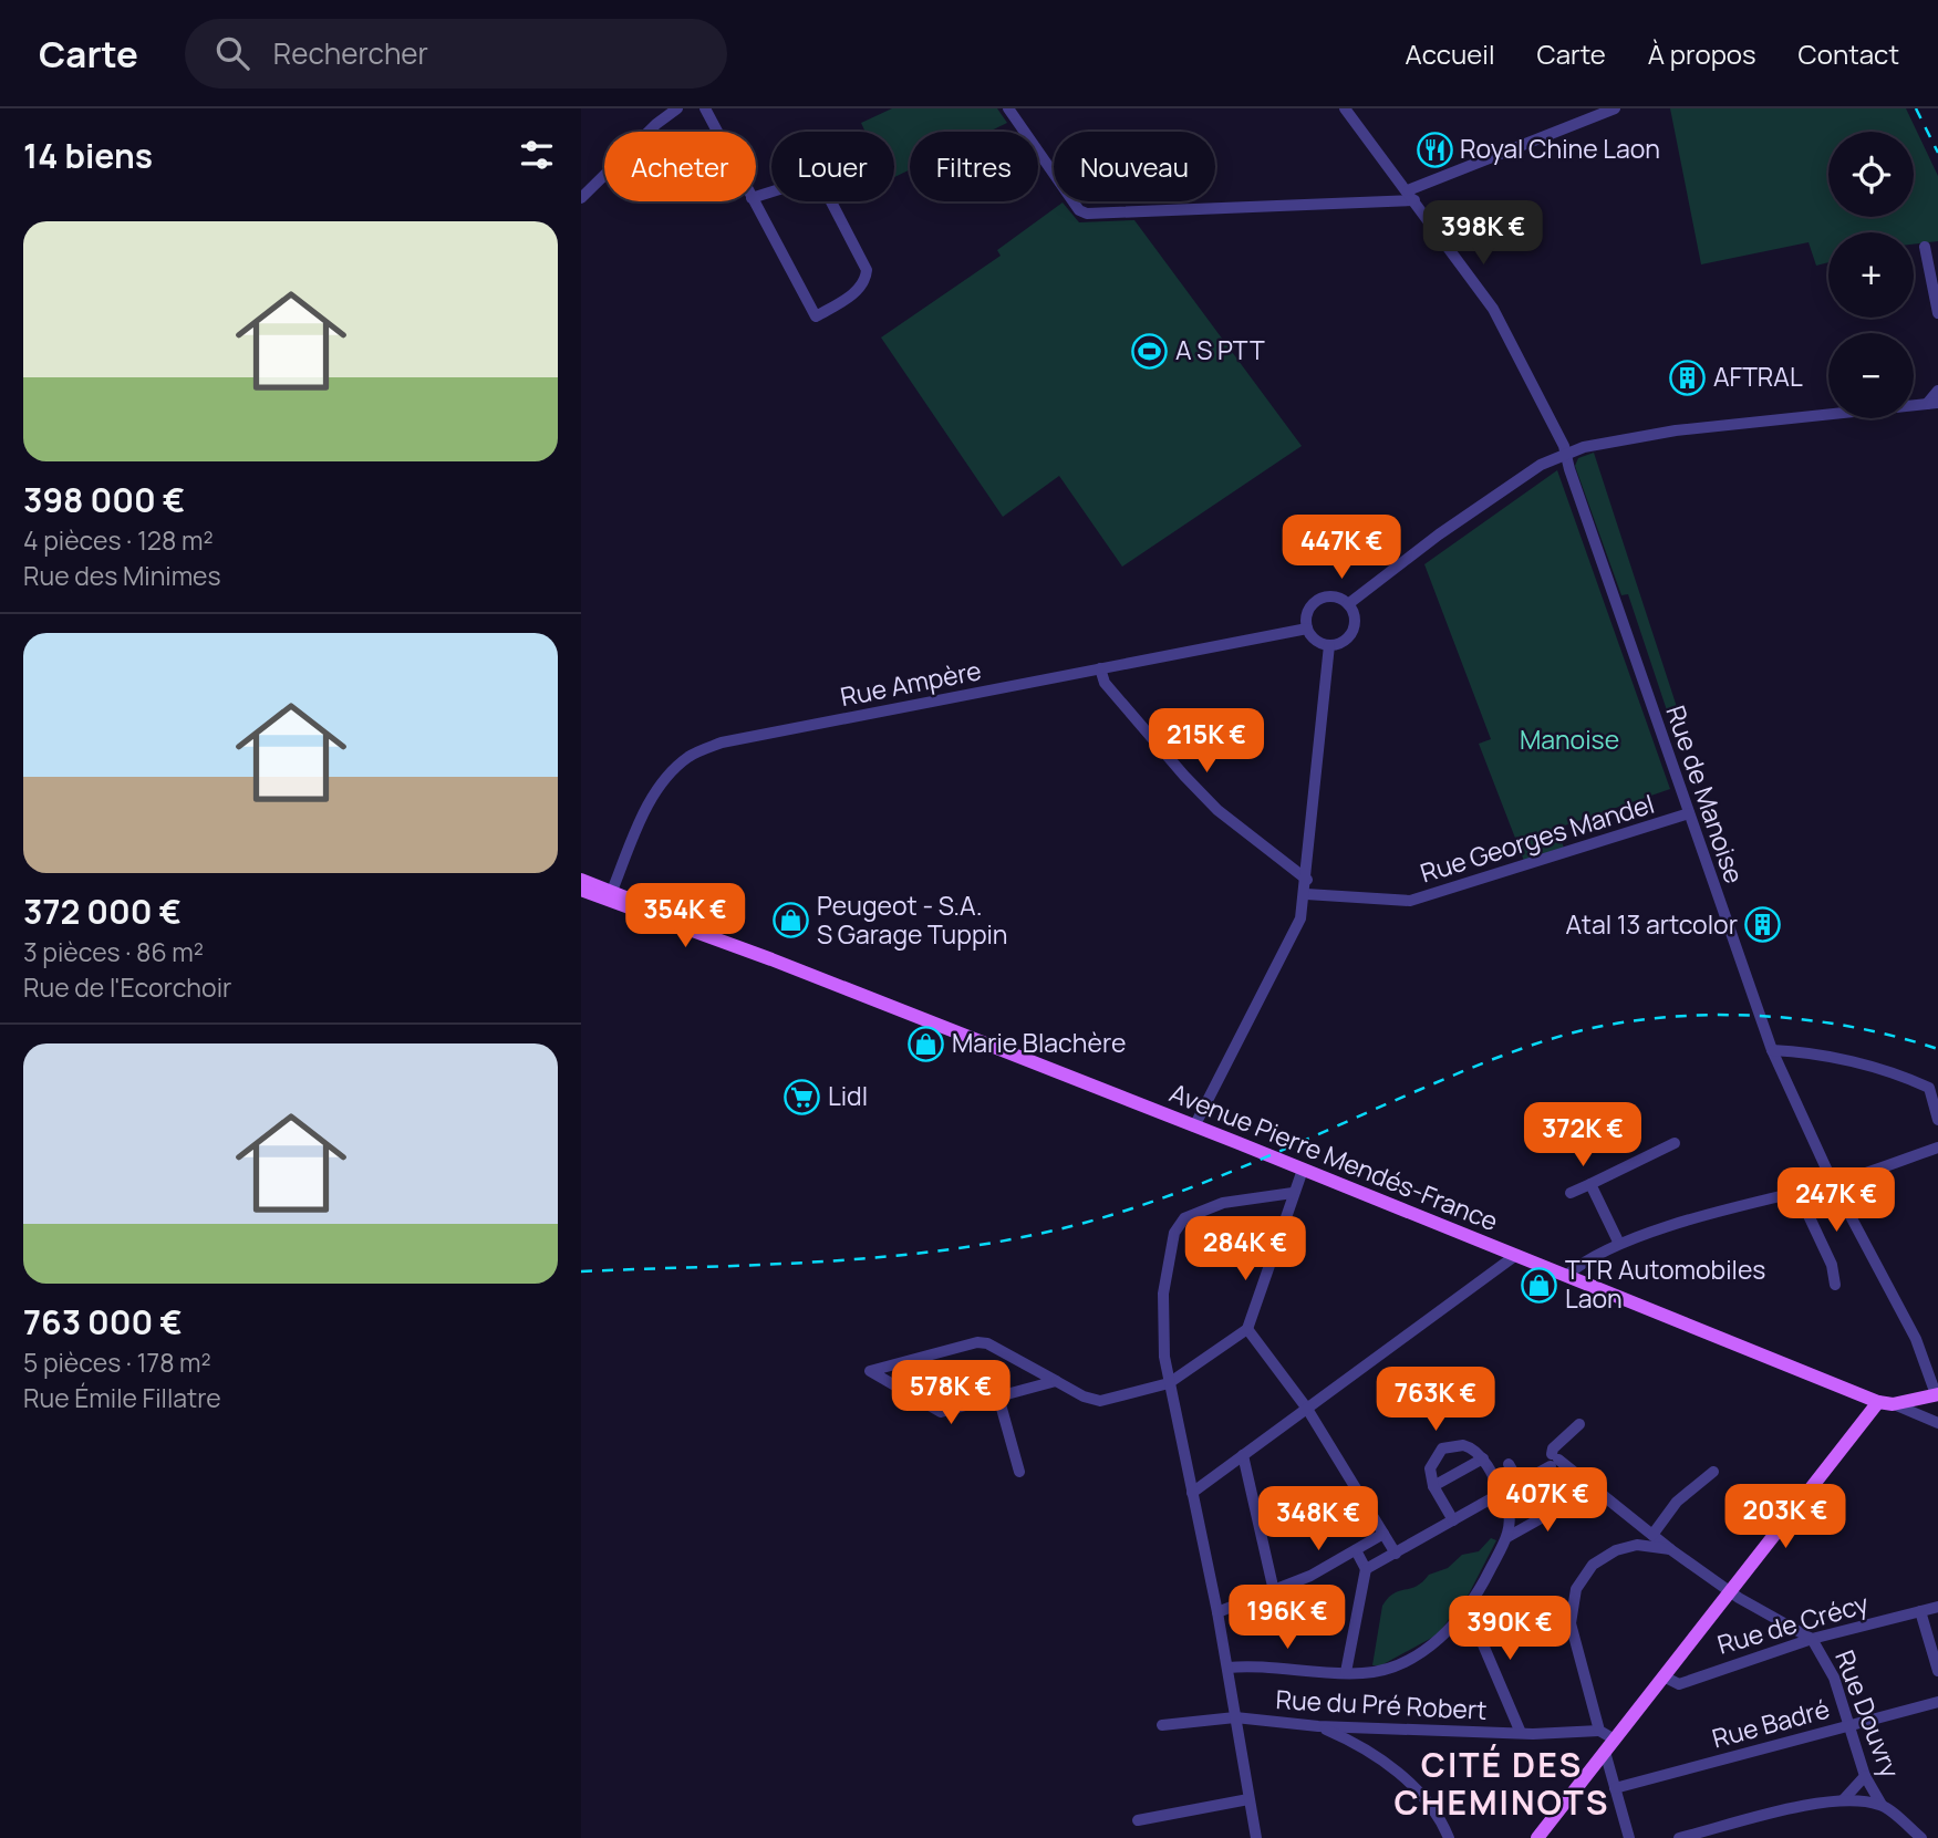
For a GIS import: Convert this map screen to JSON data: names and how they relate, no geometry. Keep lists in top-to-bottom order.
{
  "streets": {
    "main road": ["Avenue Pierre Mendés-France"],
    "street": [
      "Rue Ampère",
      "Rue de Manoise",
      "Rue Georges Mandel",
      "Rue de Crécy",
      "Rue du Pré Robert",
      "Rue Douvry",
      "Rue Badré"
    ]
  },
  "crossings": [
    ["Rue Ampère", "Avenue Pierre Mendés-France"],
    ["Rue de Manoise", "Rue Georges Mandel"],
    ["Rue de Crécy", "Rue Douvry"],
    ["Rue Douvry", "Rue Badré"]
  ],
  "districts": ["CITÉ DES CHEMINOTS"],
  "parks": ["Manoise"],
  "places": {
    "restaurant": ["Royal Chine Laon"],
    "sports": ["A S PTT"],
    "building": ["AFTRAL", "Atal 13 artcolor"],
    "shop": ["Peugeot - S.A. S Garage Tuppin", "Marie Blachère", "TTR Automobiles Laon"],
    "supermarket": ["Lidl"]
  },
  "page": {
    "header": "Carte",
    "search": "Rechercher",
    "nav": [
      "Accueil",
      "Carte",
      "À propos",
      "Contact"
    ],
    "heading": "14 biens",
    "map_buttons": ["+", "−"],
    "chip": [
      "Acheter",
      "Louer",
      "Filtres",
      "Nouveau"
    ],
    "price": [
      "398K €",
      "447K €",
      "215K €",
      "354K €",
      "372K €",
      "247K €",
      "284K €",
      "578K €",
      "763K €",
      "407K €",
      "203K €",
      "348K €",
      "196K €",
      "390K €"
    ],
    "list": [
      {
        "name": "398 000 €",
        "note": "4 pièces · 128 m² · Rue des Minimes"
      },
      {
        "name": "372 000 €",
        "note": "3 pièces · 86 m² · Rue de l'Ecorchoir"
      },
      {
        "name": "763 000 €",
        "note": "5 pièces · 178 m² · Rue Émile Fillatre"
      }
    ]
  }
}
